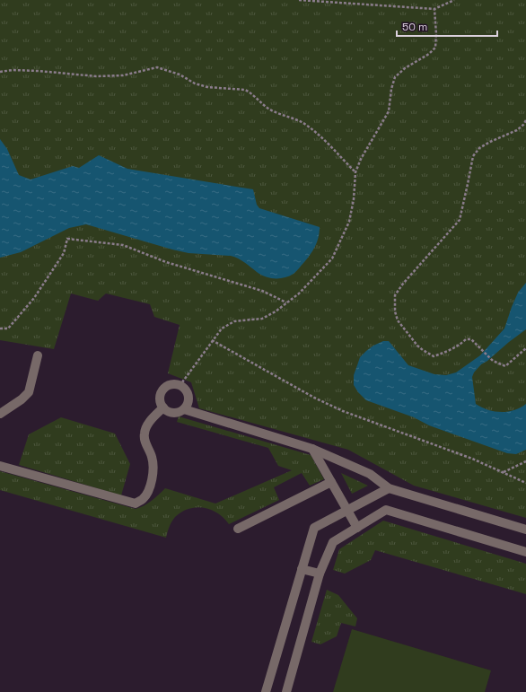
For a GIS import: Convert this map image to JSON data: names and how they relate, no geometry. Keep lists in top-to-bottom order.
{
  "scale_bar": "50 m"
}
